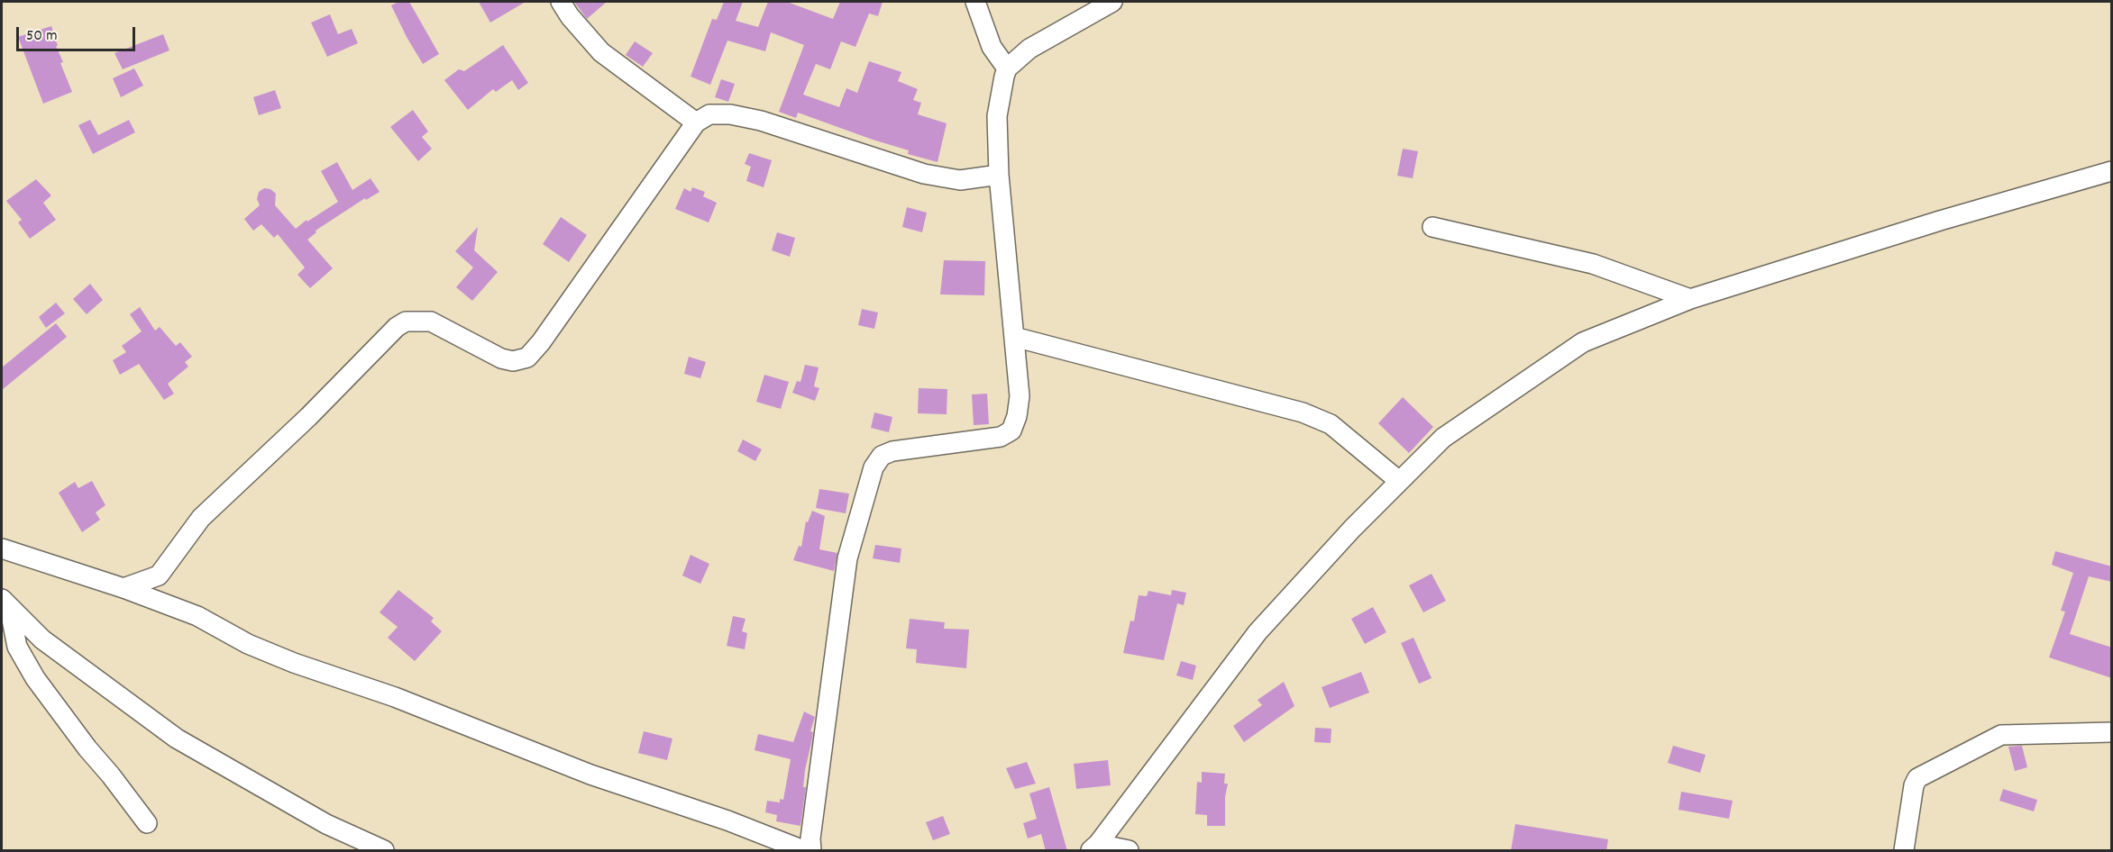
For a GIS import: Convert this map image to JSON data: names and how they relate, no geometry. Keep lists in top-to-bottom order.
{
  "scale_bar": "50 m"
}
